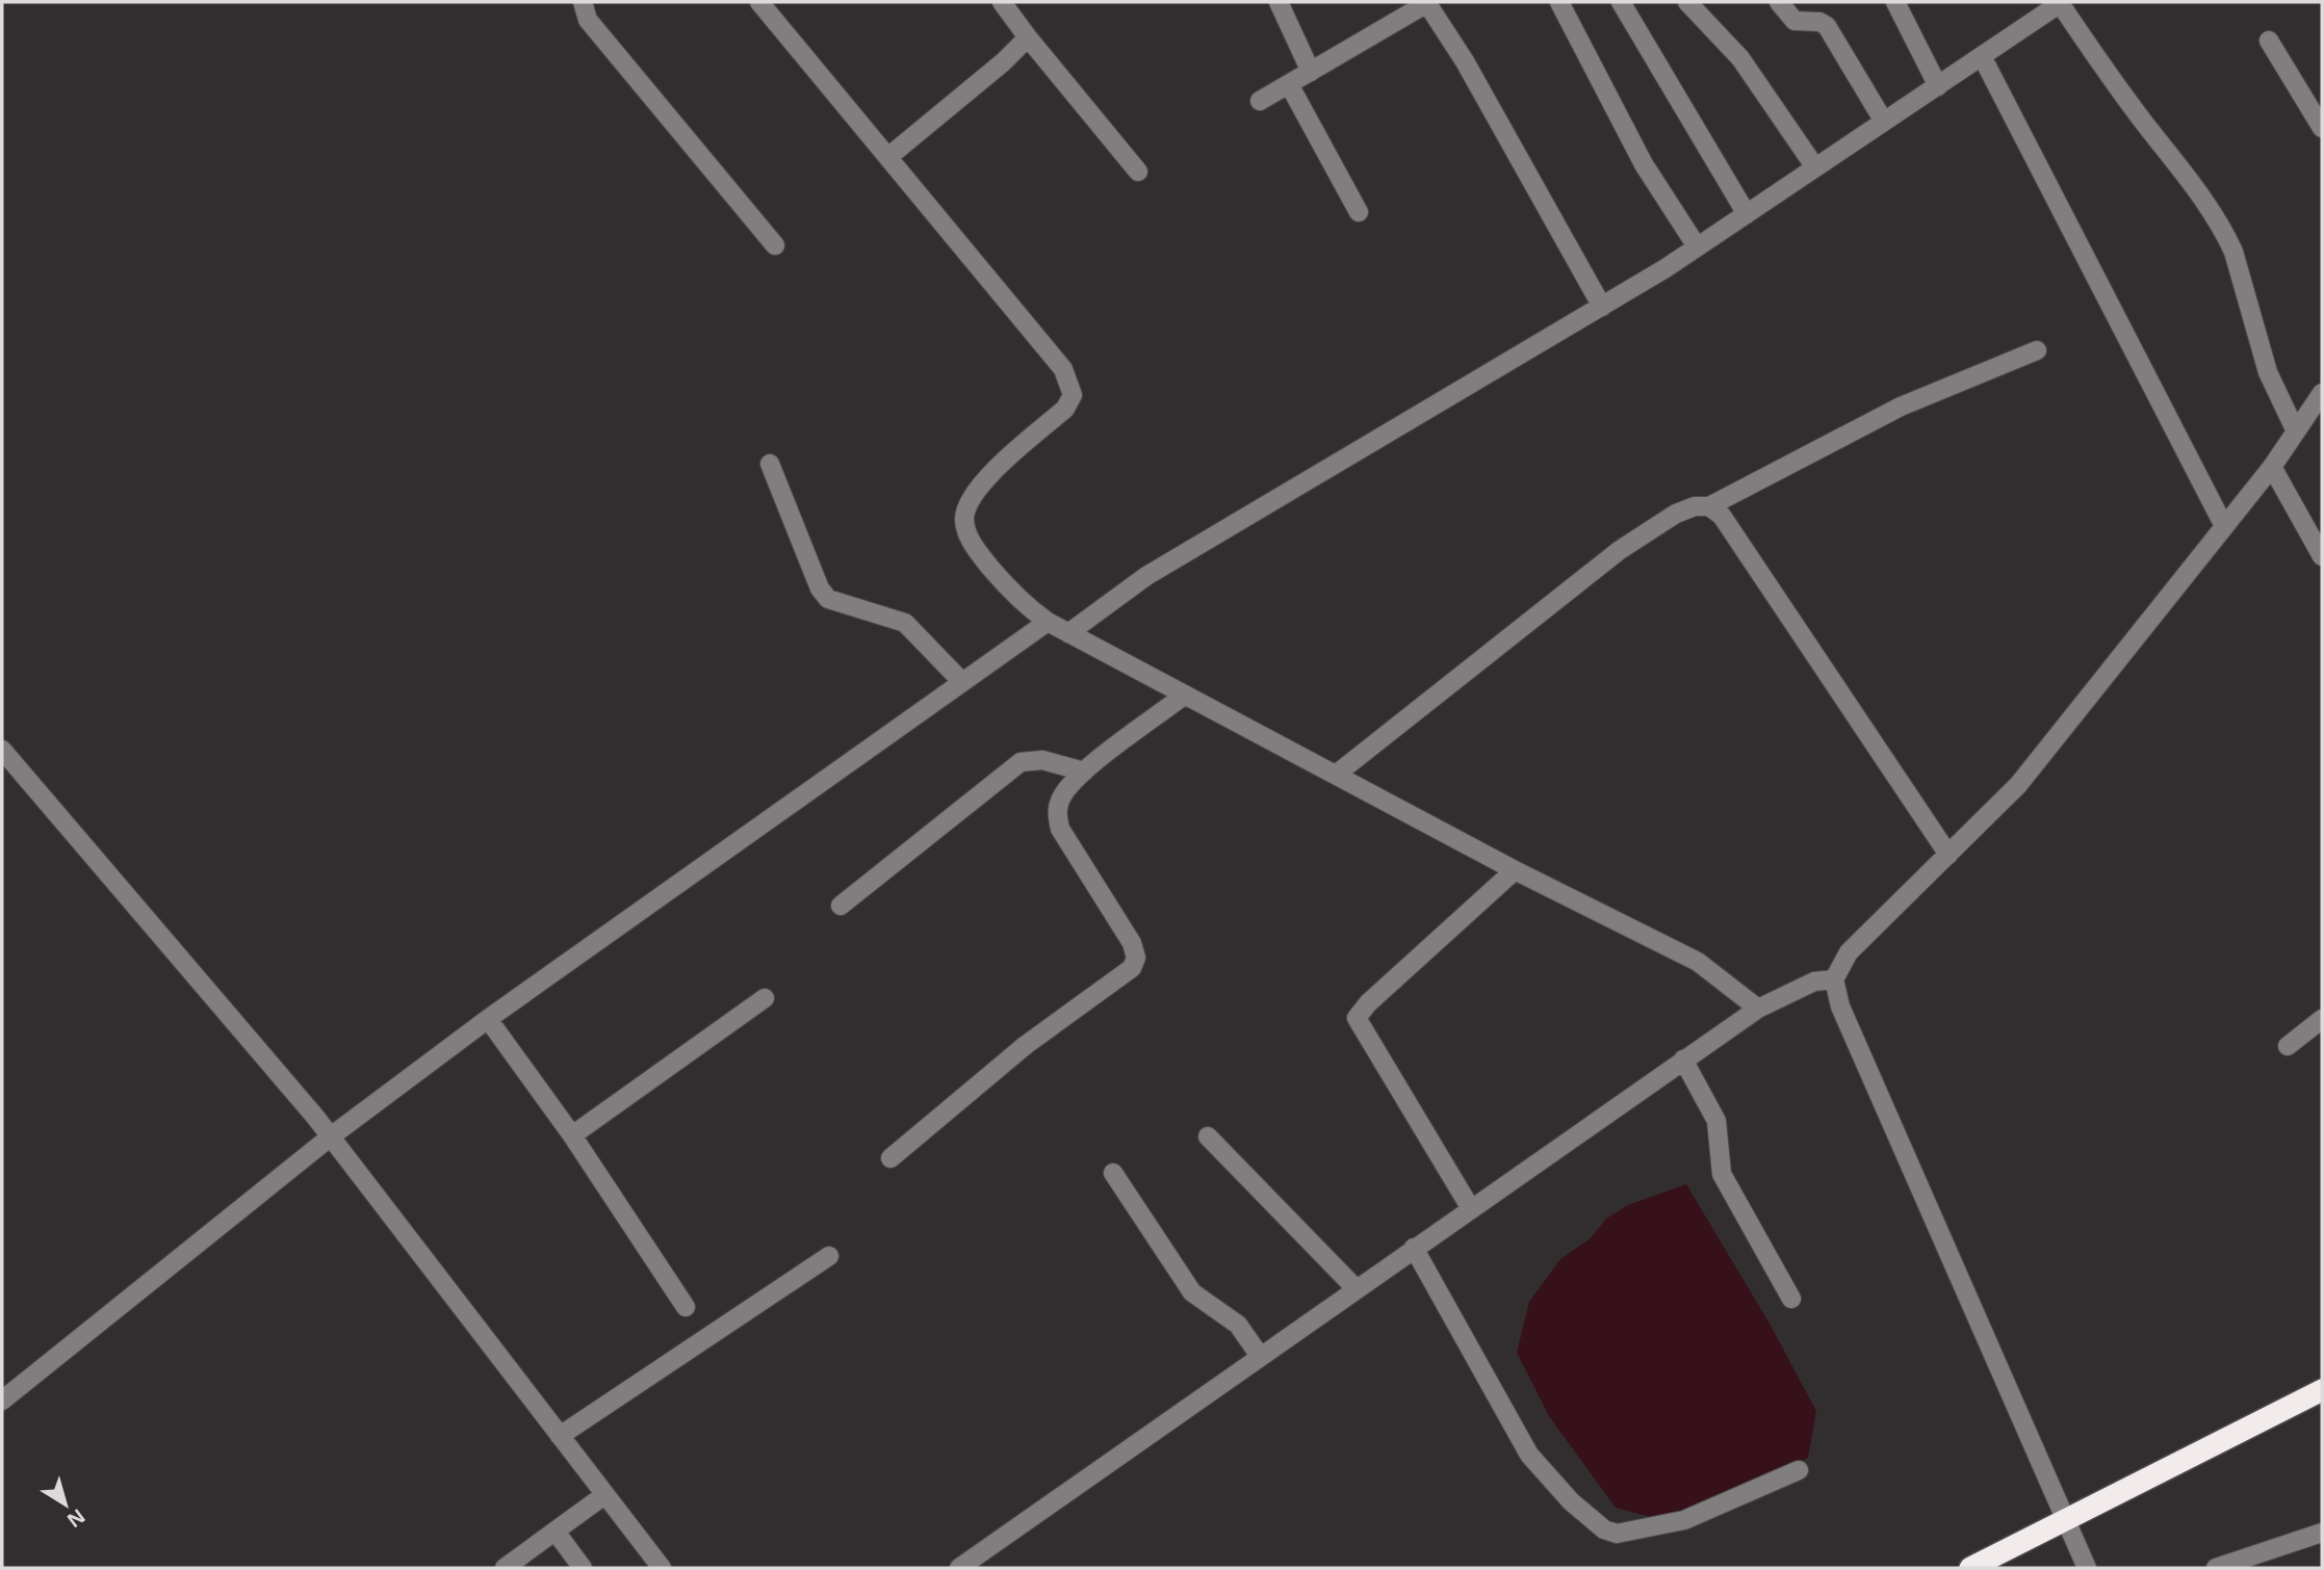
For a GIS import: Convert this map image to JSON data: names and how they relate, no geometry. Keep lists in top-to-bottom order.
{
  "north": "bottom right"
}
